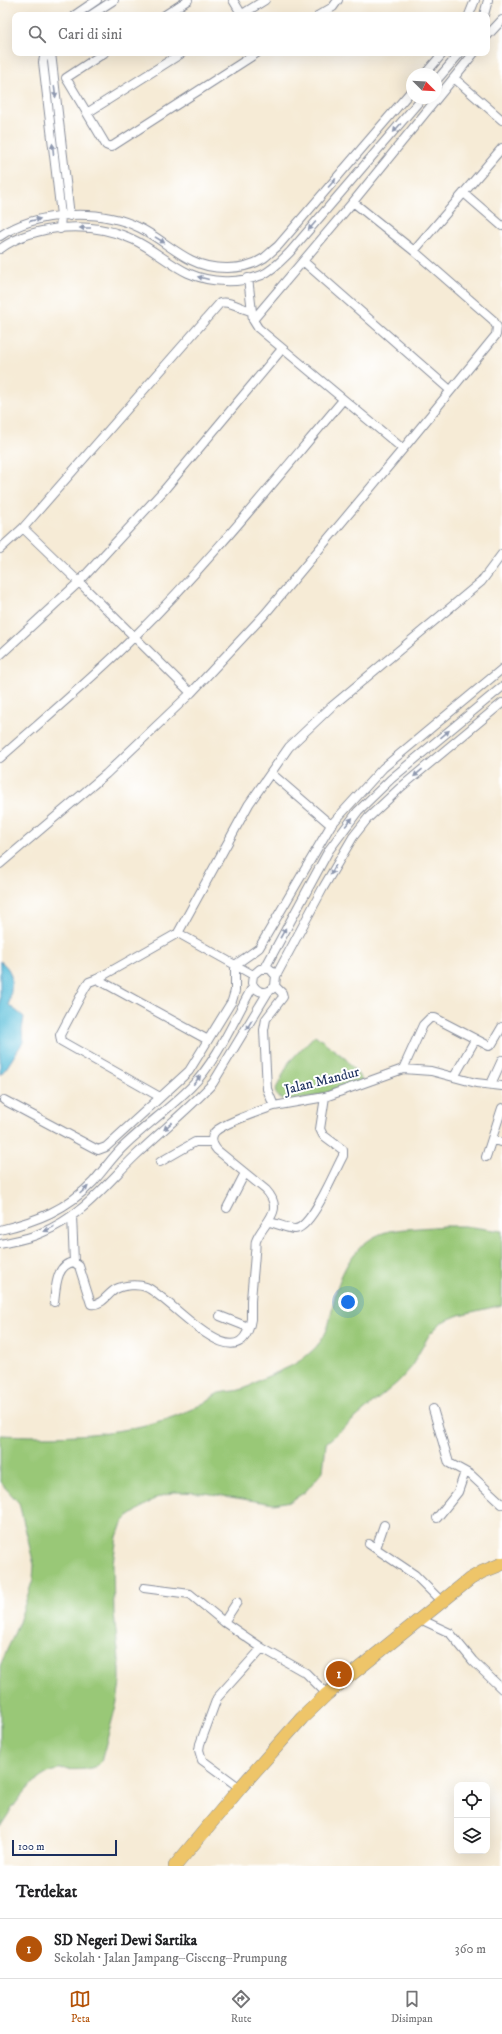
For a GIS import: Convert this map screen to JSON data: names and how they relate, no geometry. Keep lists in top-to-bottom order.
{
  "streets": {
    "street": ["Jalan Mandur"]
  },
  "scale_bar": "100 m",
  "north": "bottom right",
  "page": {
    "search": "Cari di sini",
    "pins": "1",
    "scale": "100 m",
    "heading": "Terdekat",
    "list": [
      {
        "mark": "1",
        "name": "SD Negeri Dewi Sartika",
        "note": "Sekolah · Jalan Jampang–Ciseeng–Prumpung",
        "value": "360 m"
      }
    ],
    "nav": ["Peta", "Rute", "Disimpan"]
  }
}
